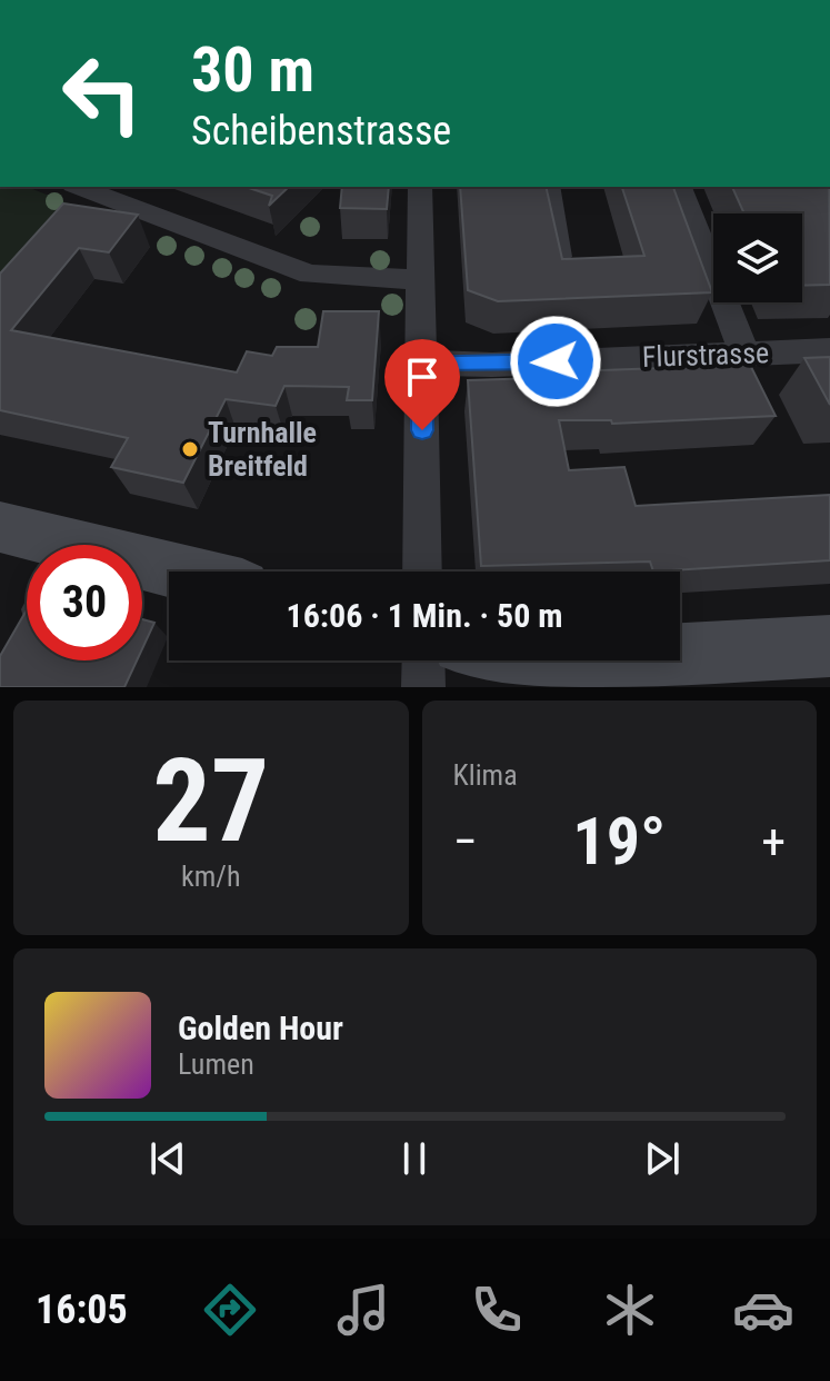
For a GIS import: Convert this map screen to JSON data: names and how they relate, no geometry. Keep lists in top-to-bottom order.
{
  "streets": {
    "street": ["Flurstrasse"]
  },
  "places": ["Turnhalle Breitfeld"],
  "page": {
    "turn": ["30 m", "Scheibenstrasse"],
    "limit": "30",
    "trip": "16:06 · 1 Min. · 50 m",
    "tile": [
      ["27", "km/h"],
      "Klima"
    ],
    "heat": ["−", "19°", "+"],
    "song": ["Golden Hour", "Lumen"],
    "tabs": "16:05"
  }
}
